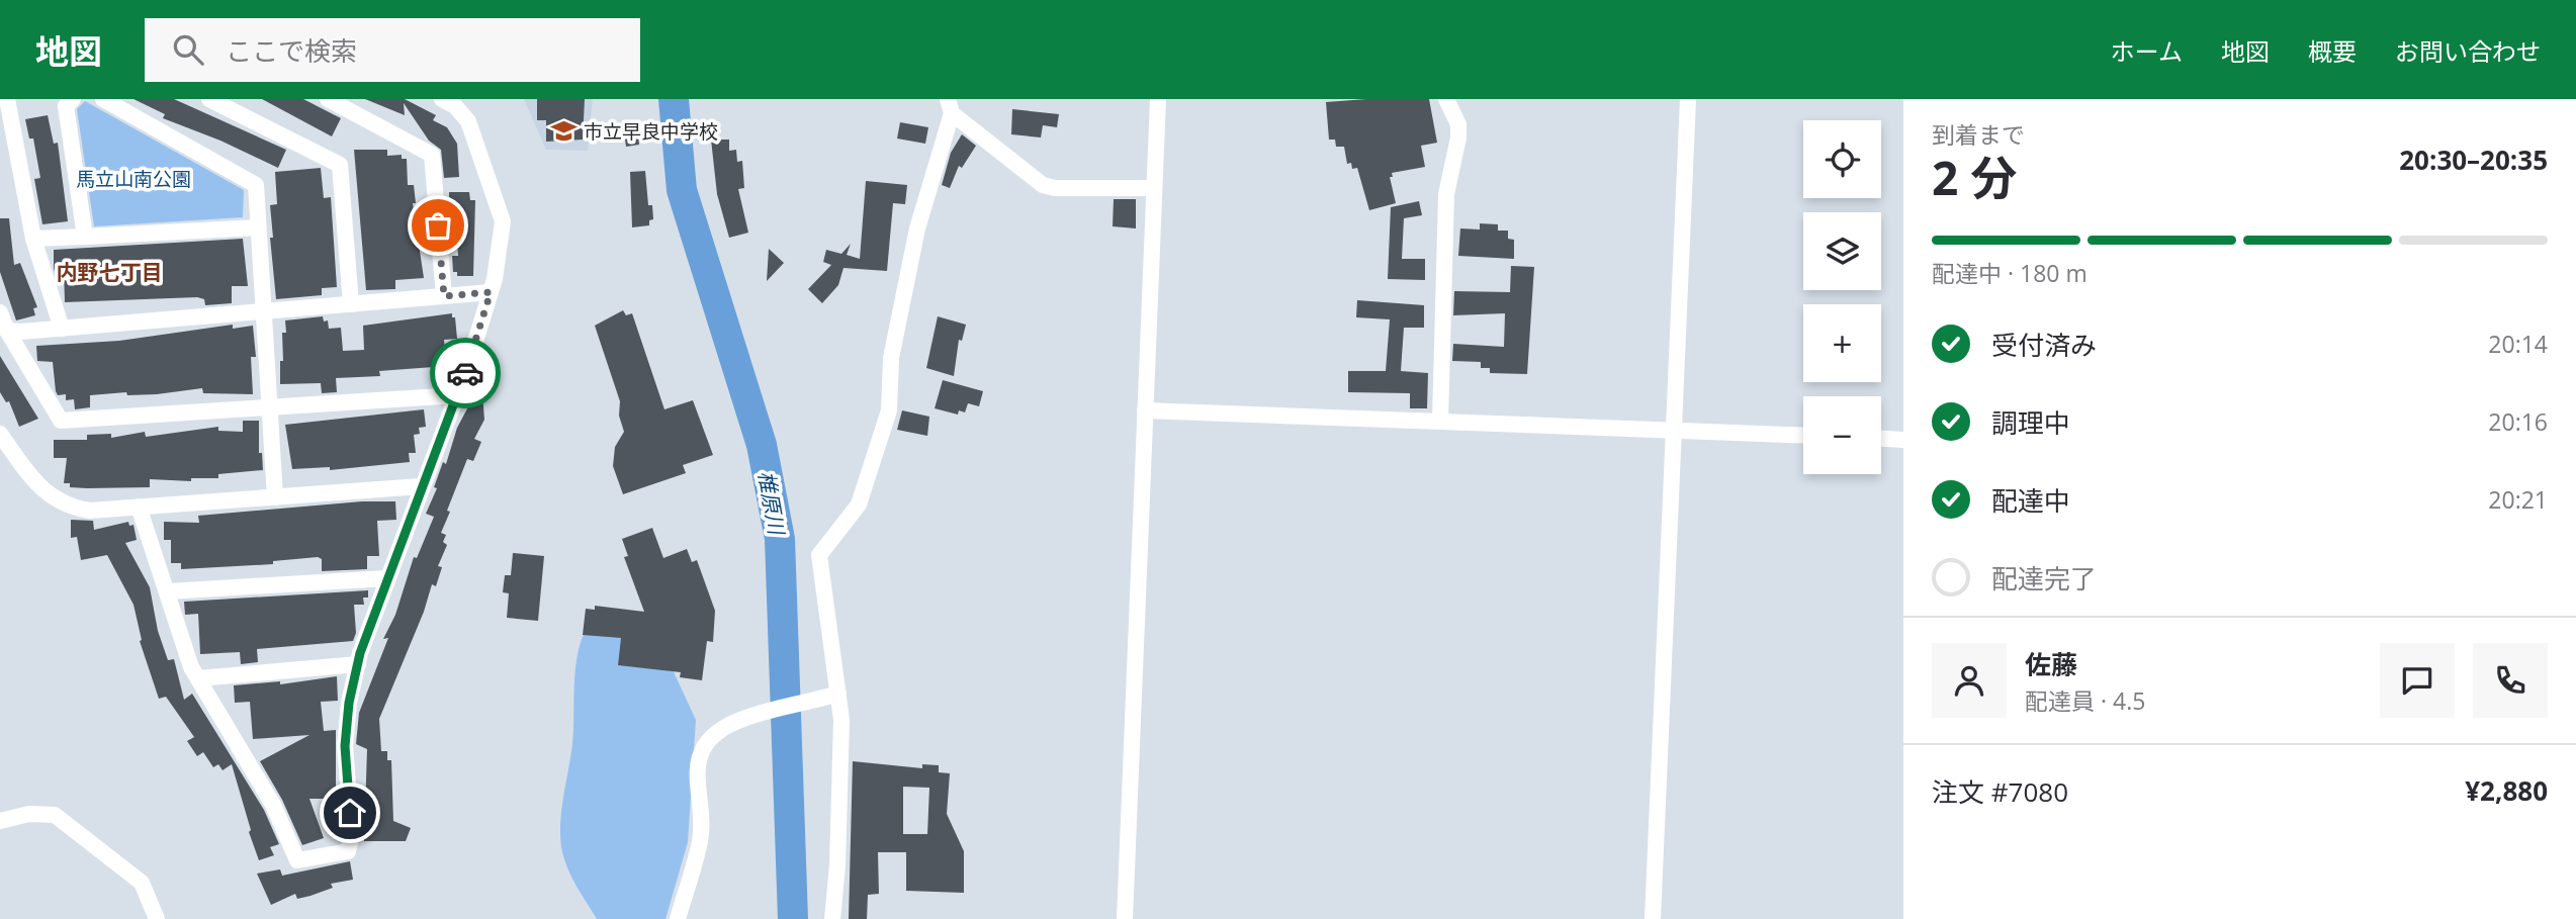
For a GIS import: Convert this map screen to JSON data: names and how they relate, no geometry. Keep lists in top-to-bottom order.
{
  "districts": ["内野七丁目"],
  "water": ["椎原川"],
  "parks": ["馬立山南公園"],
  "places": {
    "school or university": ["市立早良中学校"]
  },
  "page": {
    "header": "地図",
    "search": "ここで検索",
    "nav": [
      "ホーム",
      "地図",
      "概要",
      "お問い合わせ"
    ],
    "heading": ["2 分", "到着まで", "20:30–20:35"],
    "panel": [
      "佐藤",
      "配達員 · 4.5",
      "注文 #7080",
      "¥2,880"
    ],
    "map_buttons": ["+", "−"],
    "bar": "配達中 · 180 m",
    "list": [
      ["受付済み", "20:14"],
      ["調理中", "20:16"],
      ["配達中", "20:21"],
      "配達完了"
    ]
  }
}
